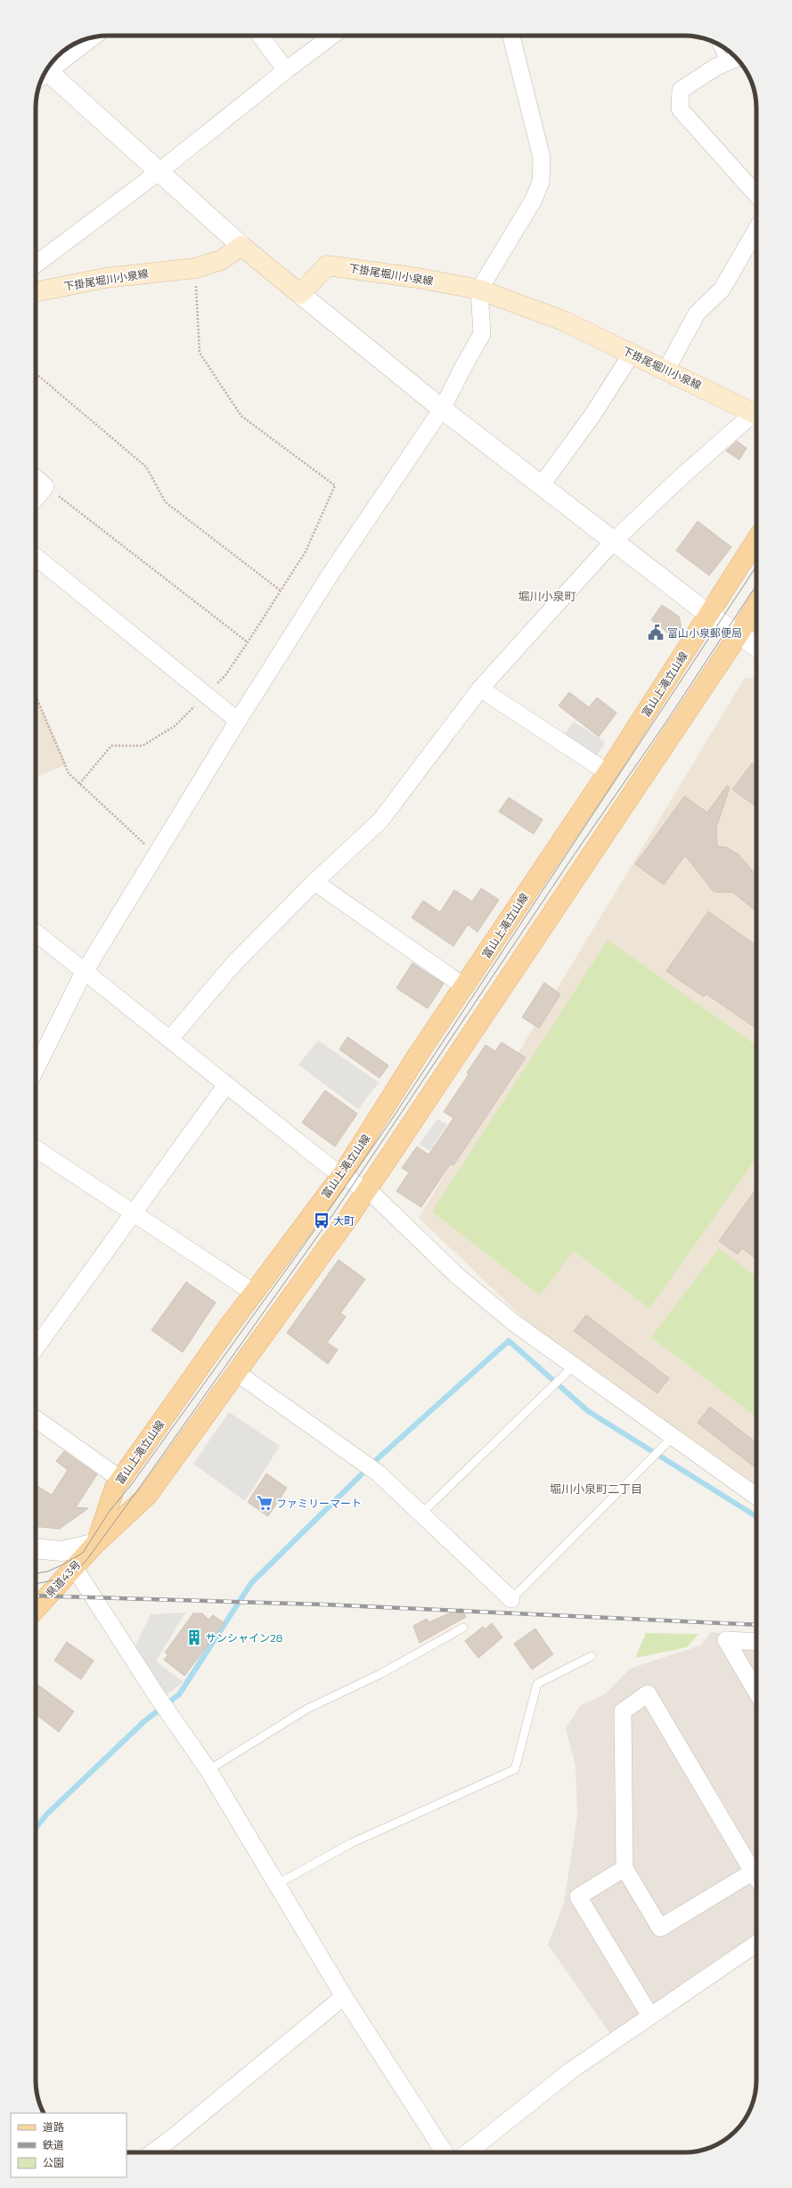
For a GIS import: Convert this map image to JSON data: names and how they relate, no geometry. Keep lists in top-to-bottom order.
{
  "streets": {
    "main road": ["下掛尾堀川小泉線", "富山上滝立山線", "県道43号"]
  },
  "crossings": [
    ["富山上滝立山線", "県道43号"]
  ],
  "districts": ["堀川小泉町", "堀川小泉町二丁目"],
  "places": {
    "public building": ["富山小泉郵便局"],
    "bus stop": ["大町"],
    "supermarket": ["ファミリーマート"],
    "building": ["サンシャイン28"]
  },
  "legend": ["道路", "鉄道", "公園"]
}
